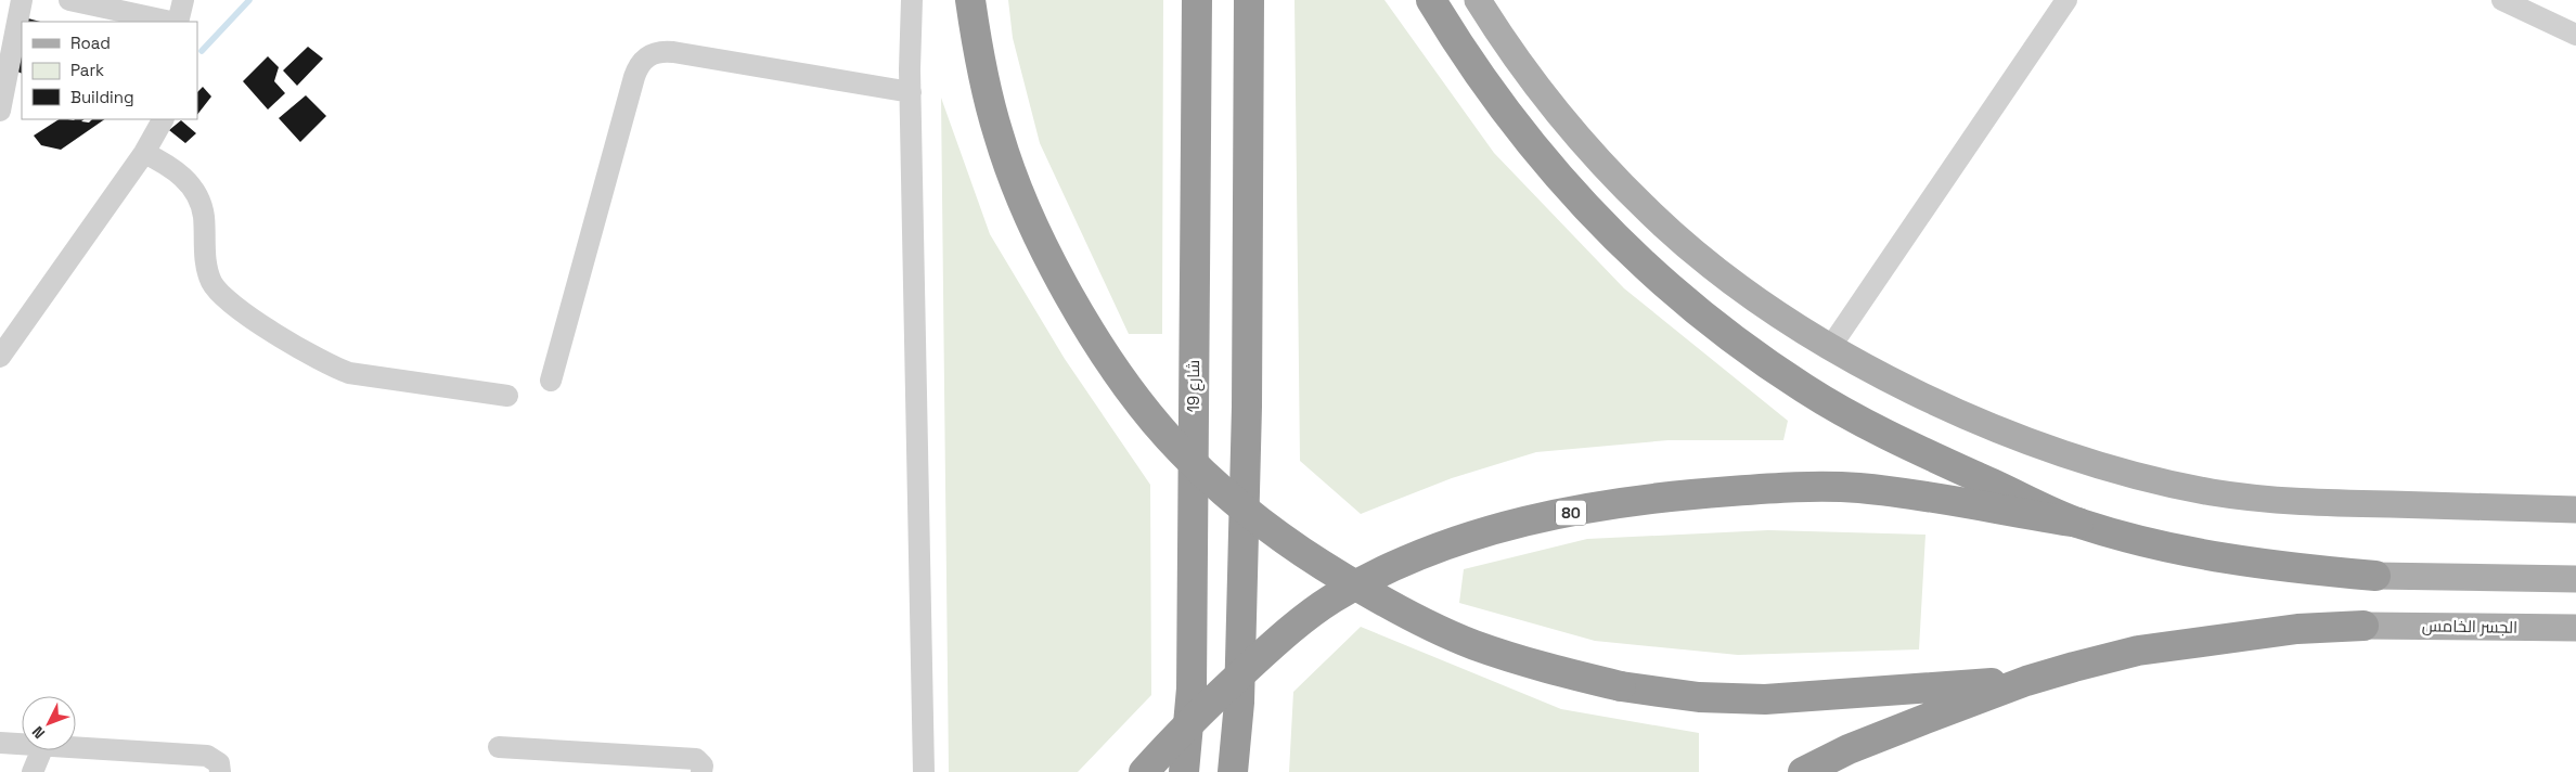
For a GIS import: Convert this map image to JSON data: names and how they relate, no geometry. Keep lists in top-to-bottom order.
{
  "streets": {
    "highway": ["شارع 19", "80"],
    "main road": ["الجسر الخامس"]
  },
  "legend": ["Road", "Park", "Building"],
  "north": "bottom left"
}
